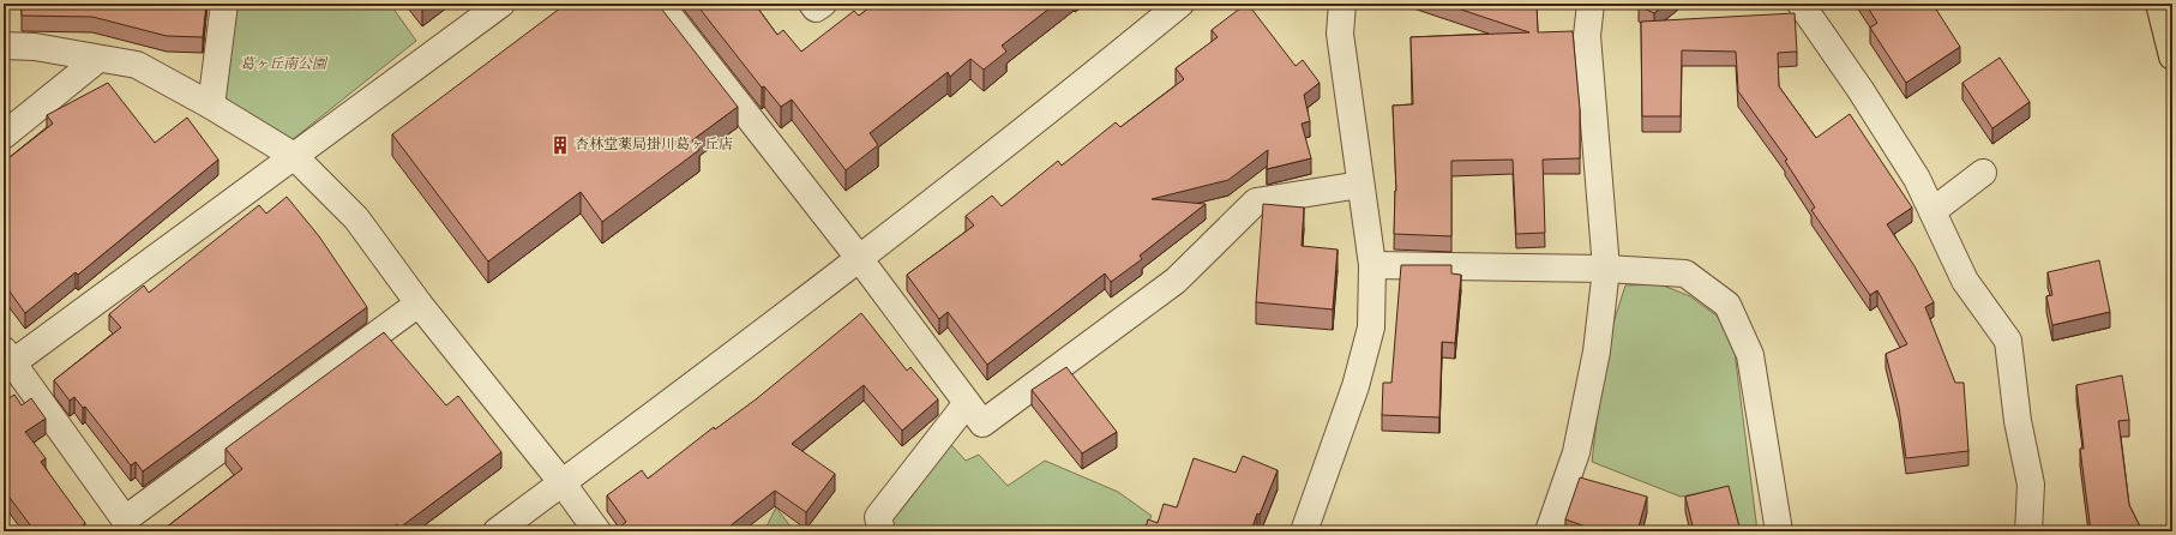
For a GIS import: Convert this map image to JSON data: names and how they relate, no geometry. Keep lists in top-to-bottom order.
{
  "parks": ["葛ヶ丘南公園"],
  "places": {
    "building": ["杏林堂薬局掛川葛ヶ丘店"]
  }
}
